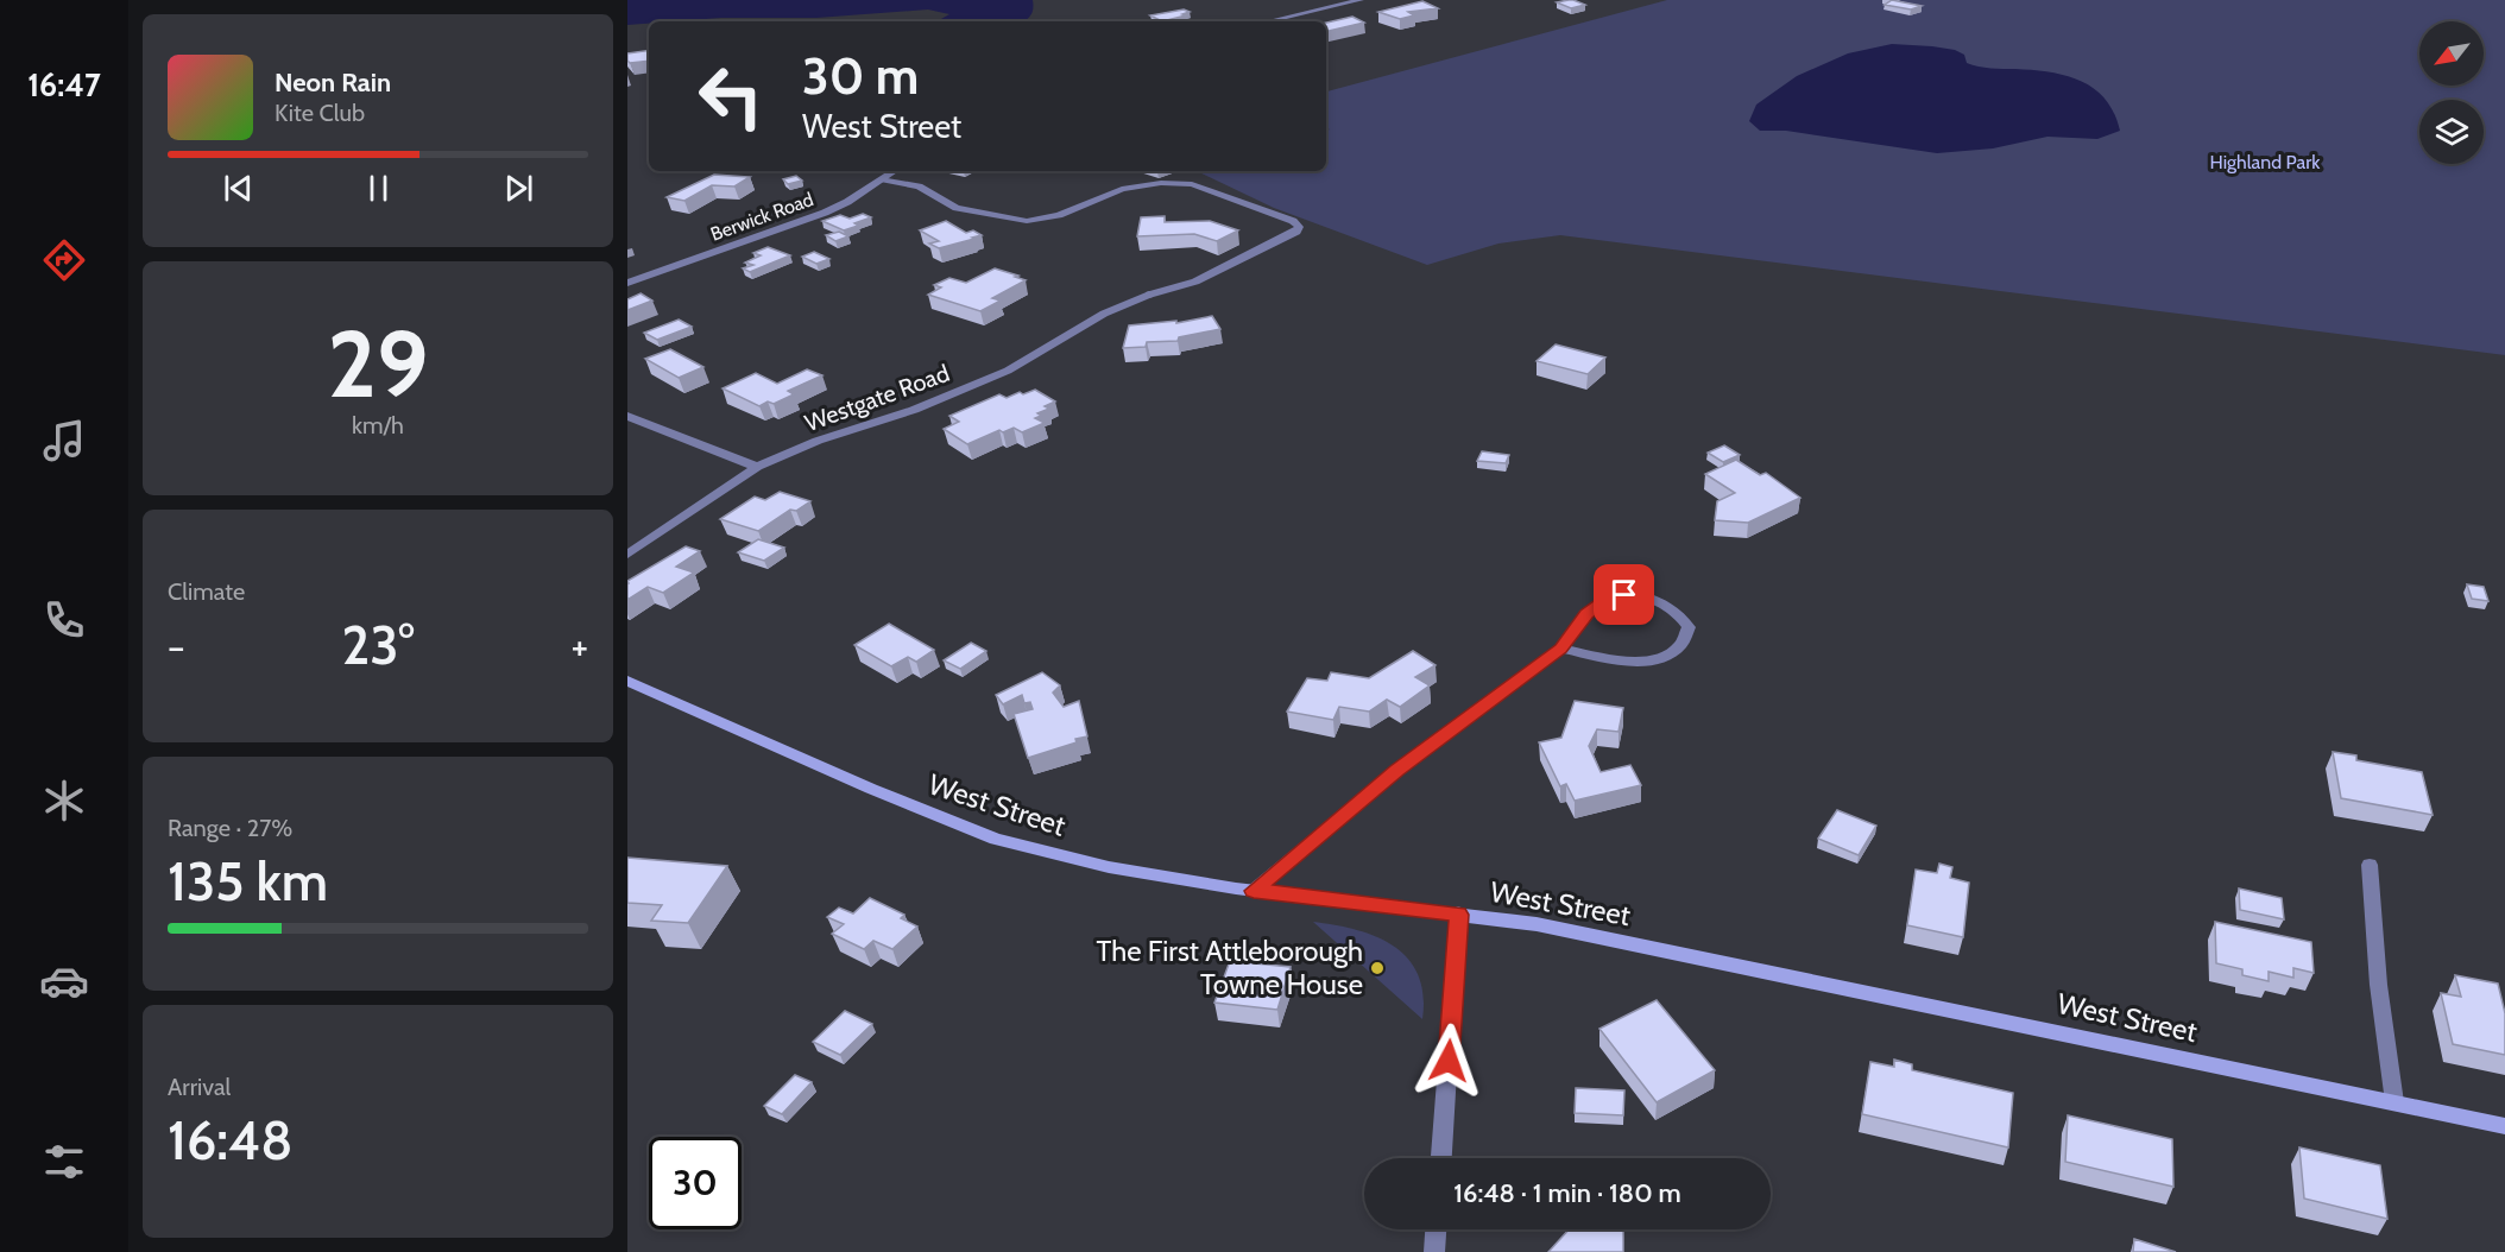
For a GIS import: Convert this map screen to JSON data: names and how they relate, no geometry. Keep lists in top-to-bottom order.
{
  "streets": {
    "main road": ["West Street"],
    "street": ["Berwick Road", "Westgate Road"]
  },
  "crossings": [
    ["Berwick Road", "Westgate Road"]
  ],
  "parks": ["Highland Park"],
  "places": ["The First Attleborough Towne House"],
  "north": "bottom left",
  "page": {
    "tabs": "16:47",
    "turn": ["30 m", "West Street"],
    "song": ["Neon Rain", "Kite Club"],
    "tile": [
      ["29", "km/h"],
      "Climate",
      ["Range · 27%", "135 km"],
      ["Arrival", "16:48"]
    ],
    "heat": ["−", "23°", "+"],
    "limit": "30",
    "trip": "16:48 · 1 min · 180 m"
  }
}
